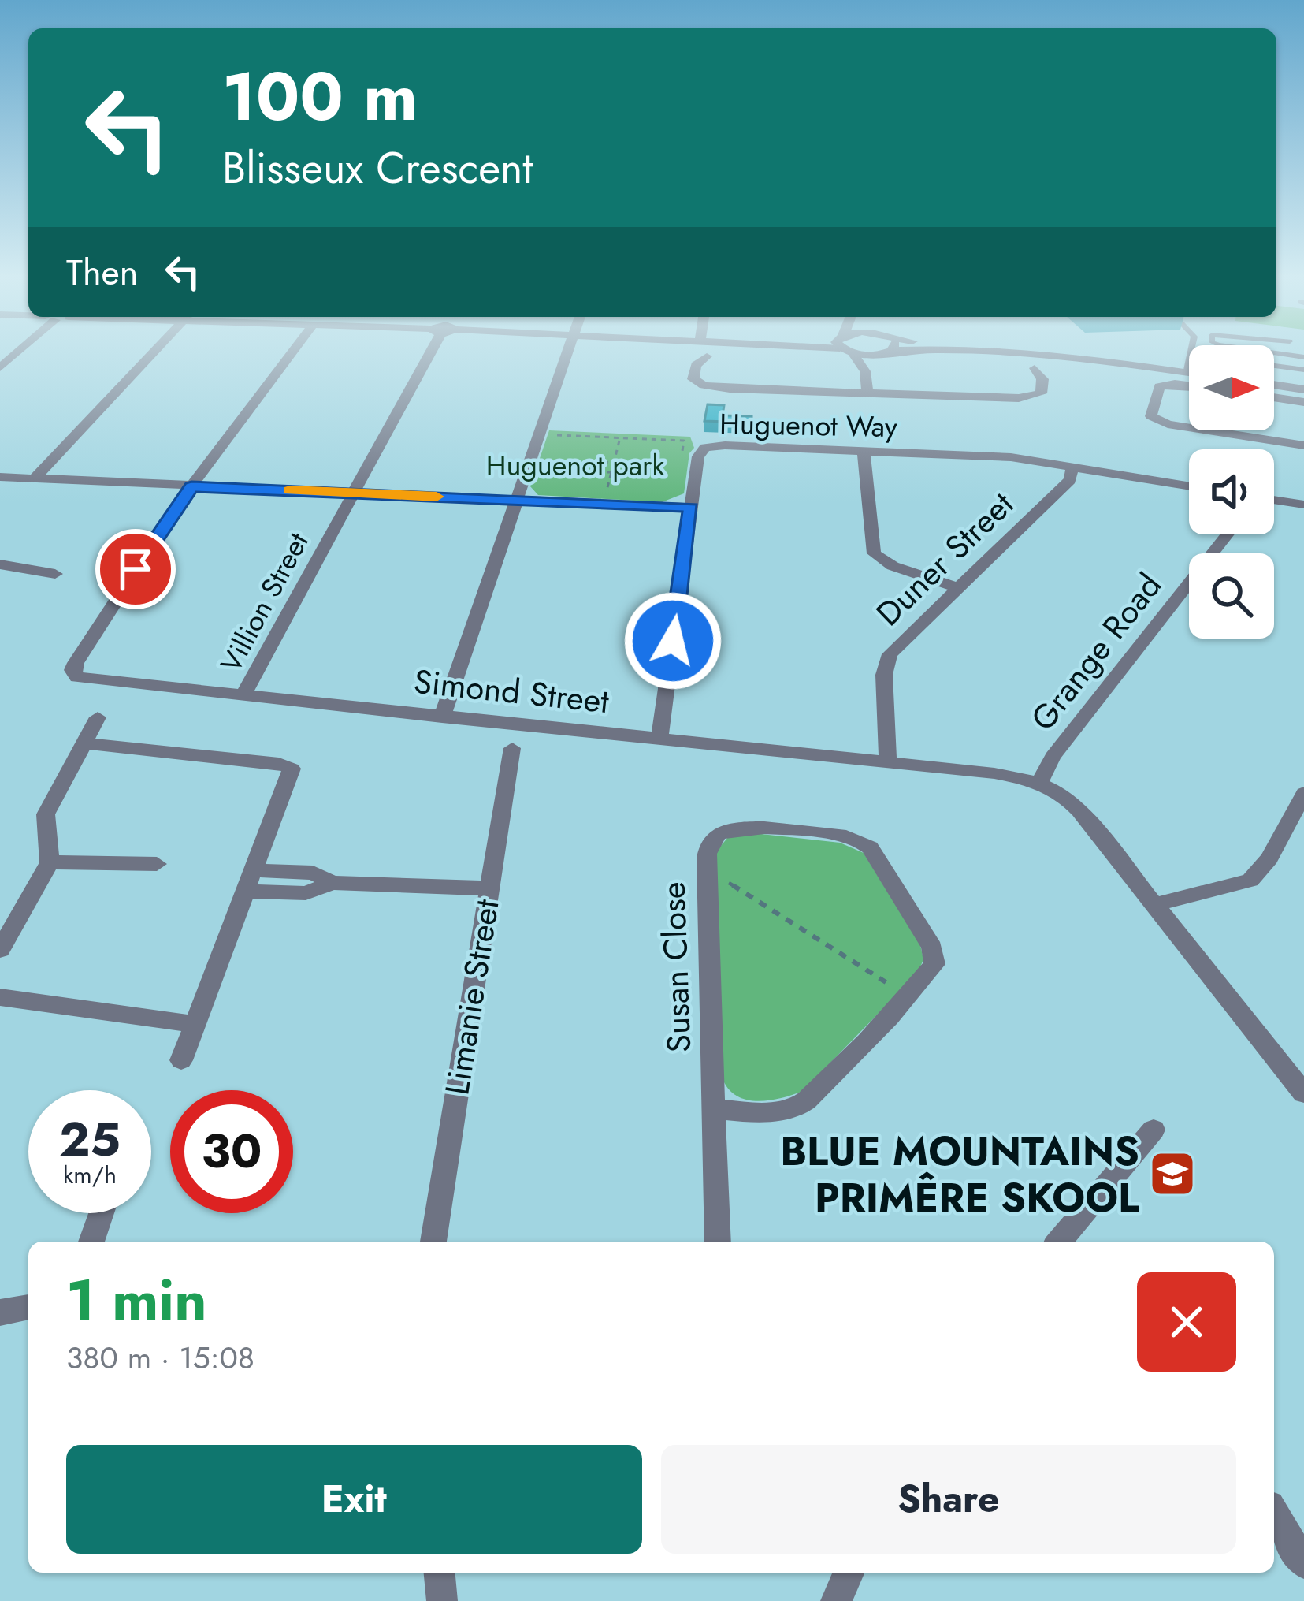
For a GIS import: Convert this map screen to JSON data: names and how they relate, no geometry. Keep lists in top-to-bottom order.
{
  "streets": {
    "street": [
      "Huguenot Way",
      "Duner Street",
      "Villion Street",
      "Grange Road",
      "Simond Street",
      "Susan Close",
      "Limanie Street"
    ]
  },
  "crossings": [
    ["Huguenot Way", "Duner Street"],
    ["Huguenot Way", "Simond Street"],
    ["Duner Street", "Simond Street"],
    ["Villion Street", "Simond Street"],
    ["Grange Road", "Simond Street"]
  ],
  "parks": ["Huguenot park"],
  "places": {
    "school or university": ["BLUE MOUNTAINS PRIMÊRE SKOOL"]
  },
  "north": "right",
  "page": {
    "turn": ["100 m", "Blisseux Crescent"],
    "then": "Then",
    "speed": "25 km/h",
    "limit": "30",
    "heading": ["1 min", "380 m · 15:08"],
    "buttons": ["Exit", "Share"]
  }
}
